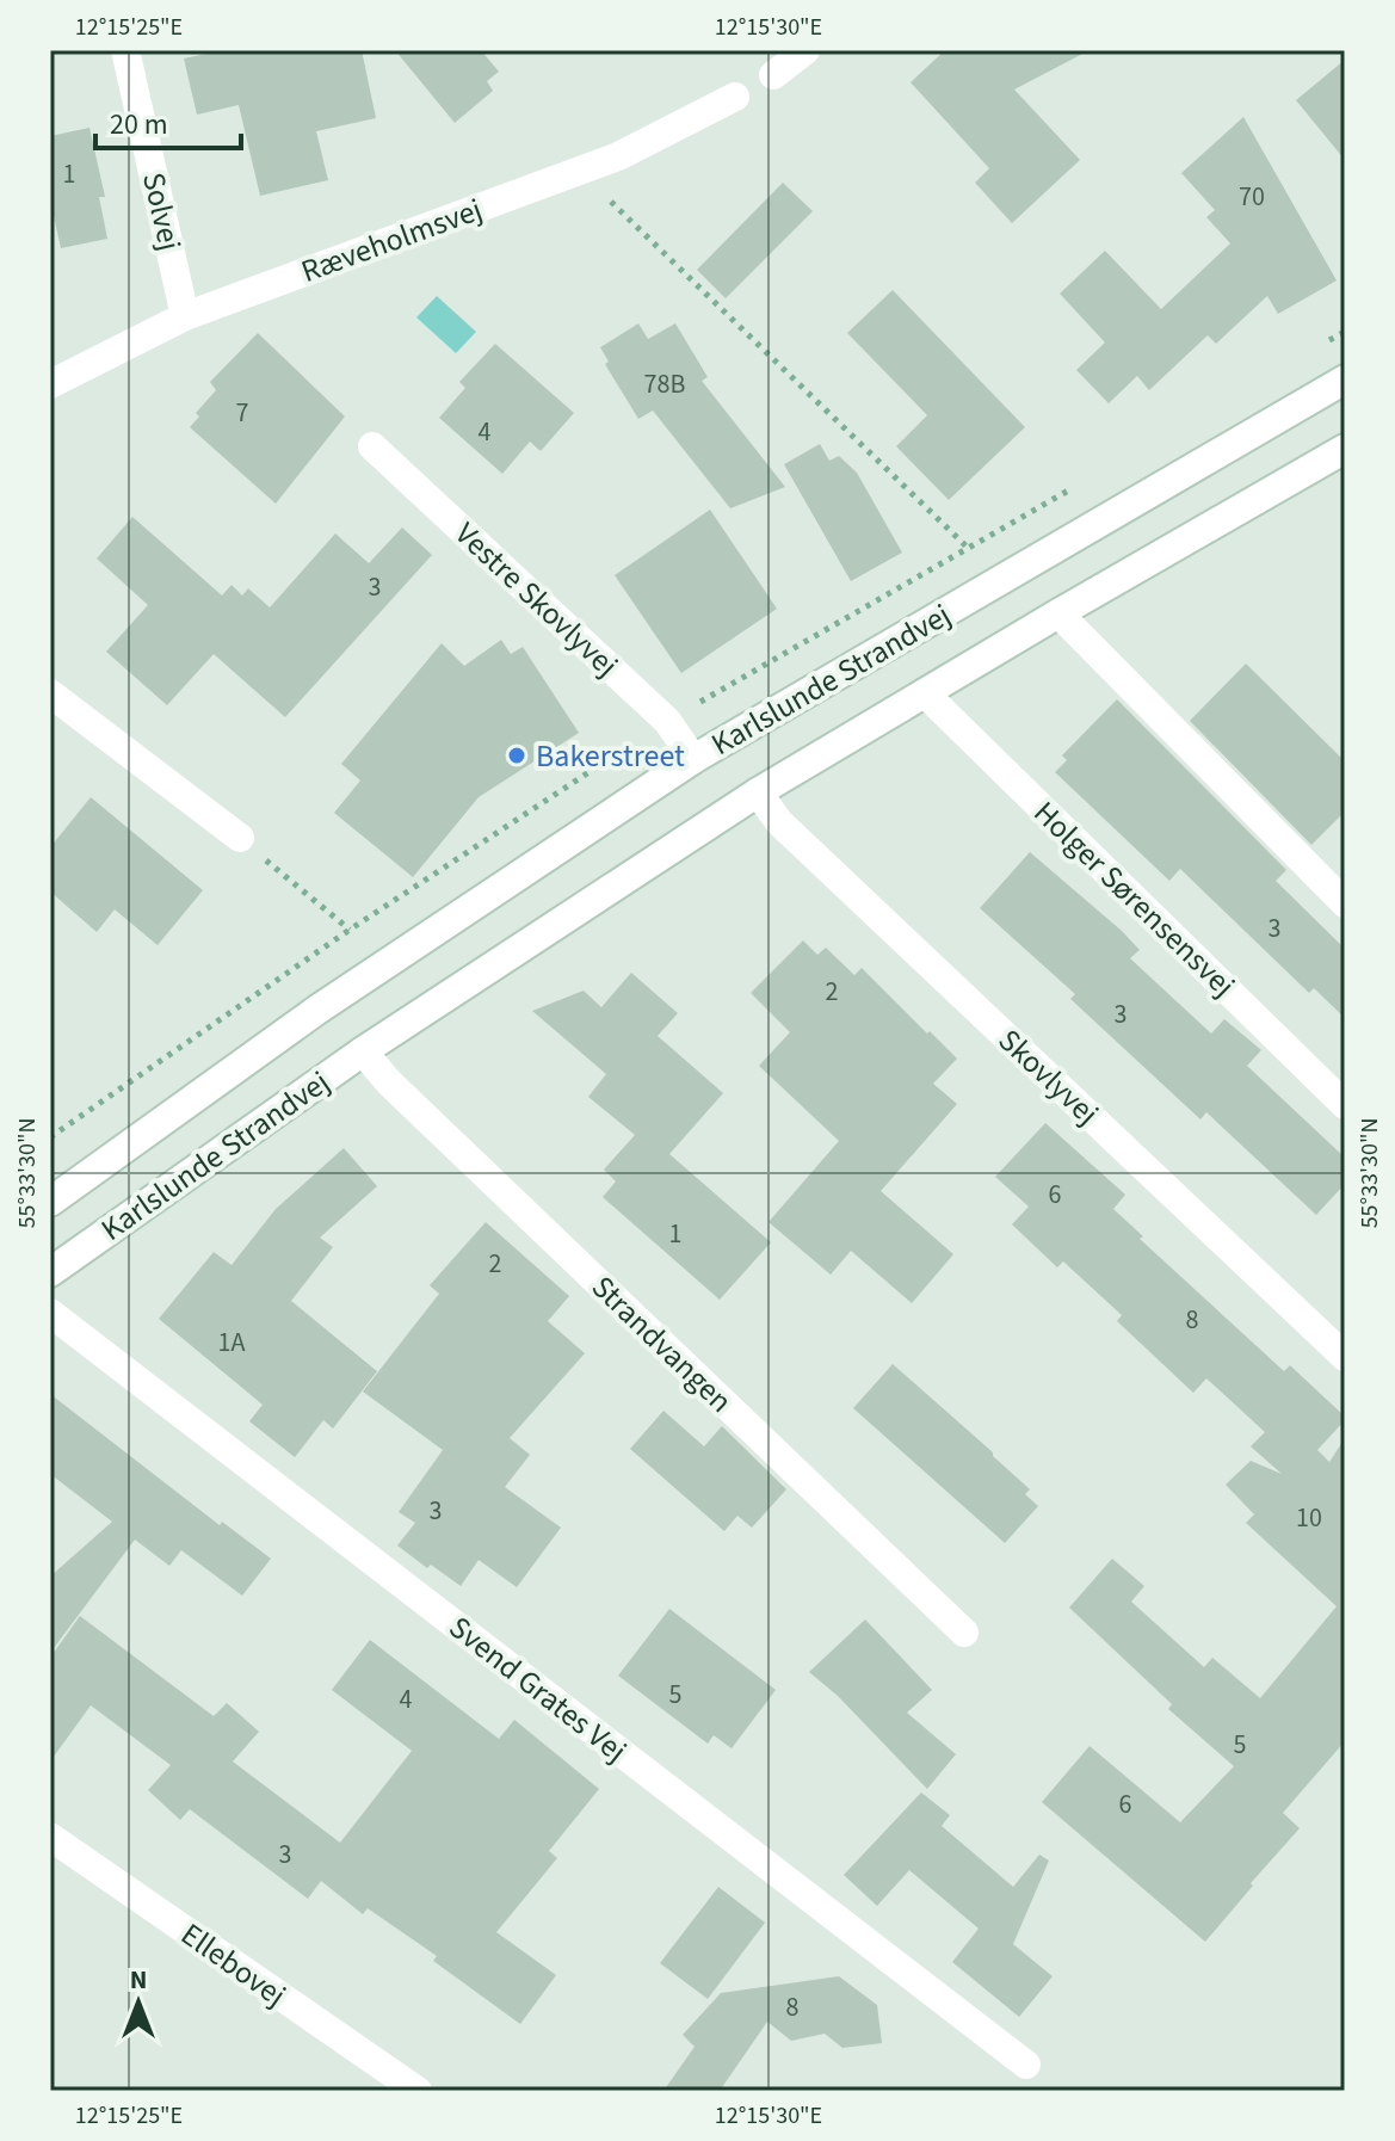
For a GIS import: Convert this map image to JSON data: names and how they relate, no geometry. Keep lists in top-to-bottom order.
{
  "streets": {
    "street": [
      "Solvej",
      "Ræveholmsvej",
      "Vestre Skovlyvej",
      "Karlslunde Strandvej",
      "Holger Sørensensvej",
      "Skovlyvej",
      "Strandvangen",
      "Svend Grates Vej",
      "Ellebovej"
    ]
  },
  "crossings": [
    ["Solvej", "Ræveholmsvej"],
    ["Vestre Skovlyvej", "Karlslunde Strandvej"],
    ["Karlslunde Strandvej", "Holger Sørensensvej"],
    ["Karlslunde Strandvej", "Skovlyvej"],
    ["Karlslunde Strandvej", "Strandvangen"]
  ],
  "places": ["Bakerstreet"],
  "house_numbers": [
    "1",
    "70",
    "78B",
    "7",
    "4",
    "3",
    "3",
    "2",
    "3",
    "6",
    "1",
    "2",
    "8",
    "1A",
    "3",
    "10",
    "5",
    "4",
    "5",
    "6",
    "3",
    "8"
  ],
  "scale_bar": "20 m",
  "north": "top",
  "coordinates": ["12°15'25\"E", "12°15'30\"E", "55°33'30\"N"]
}
